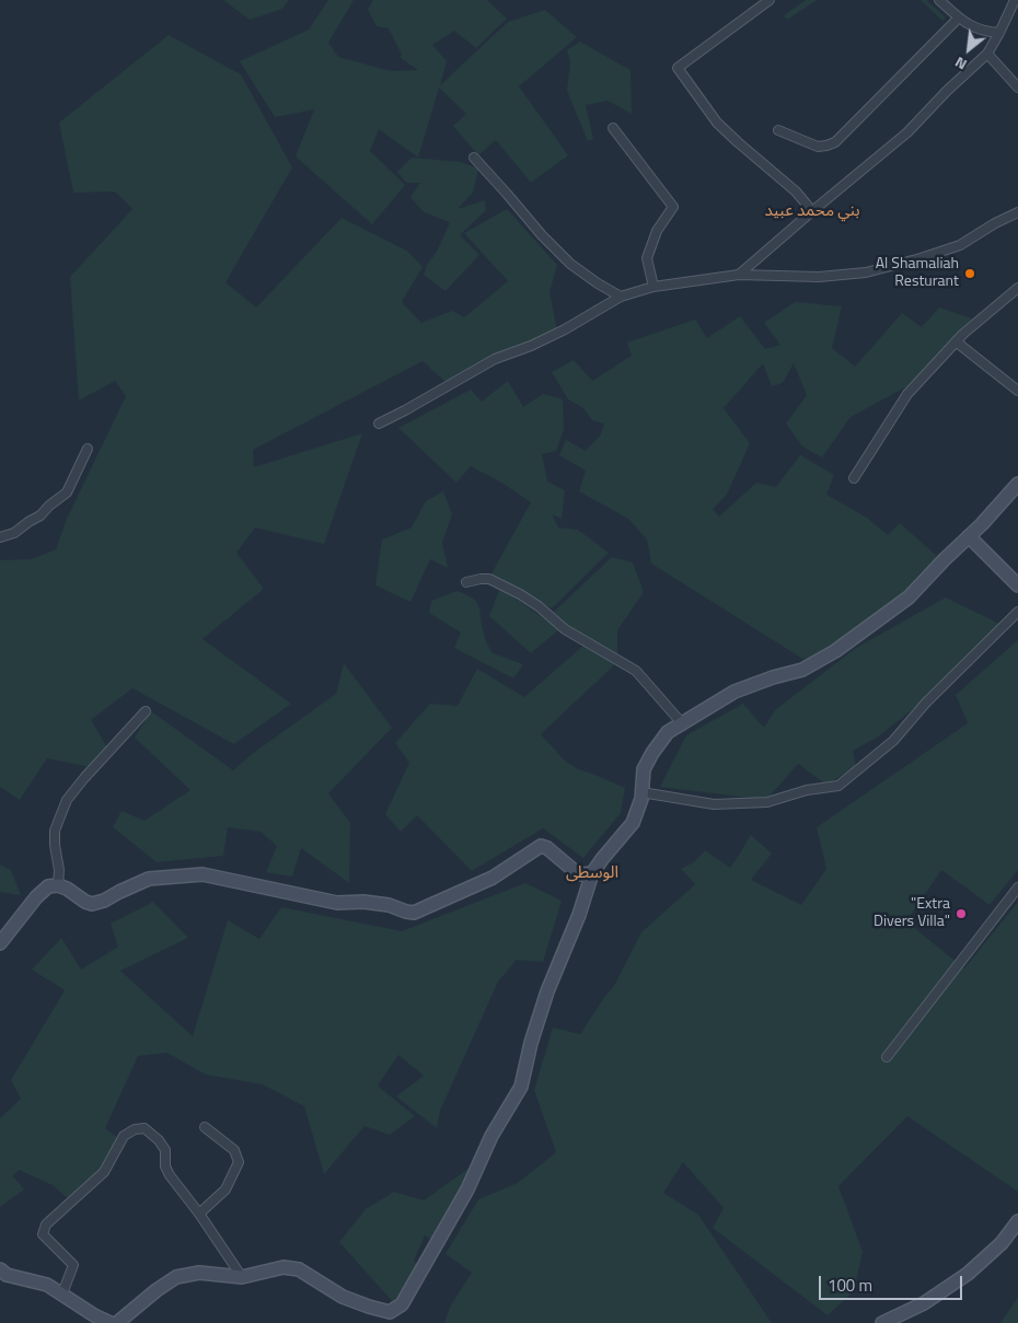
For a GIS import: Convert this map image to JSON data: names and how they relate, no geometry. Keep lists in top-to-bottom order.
{
  "districts": ["بني محمد عبيد", "الوسطى"],
  "places": ["Al Shamaliah Resturant", "\"Extra Divers Villa\""],
  "scale_bar": "100 m",
  "north": "bottom left"
}
